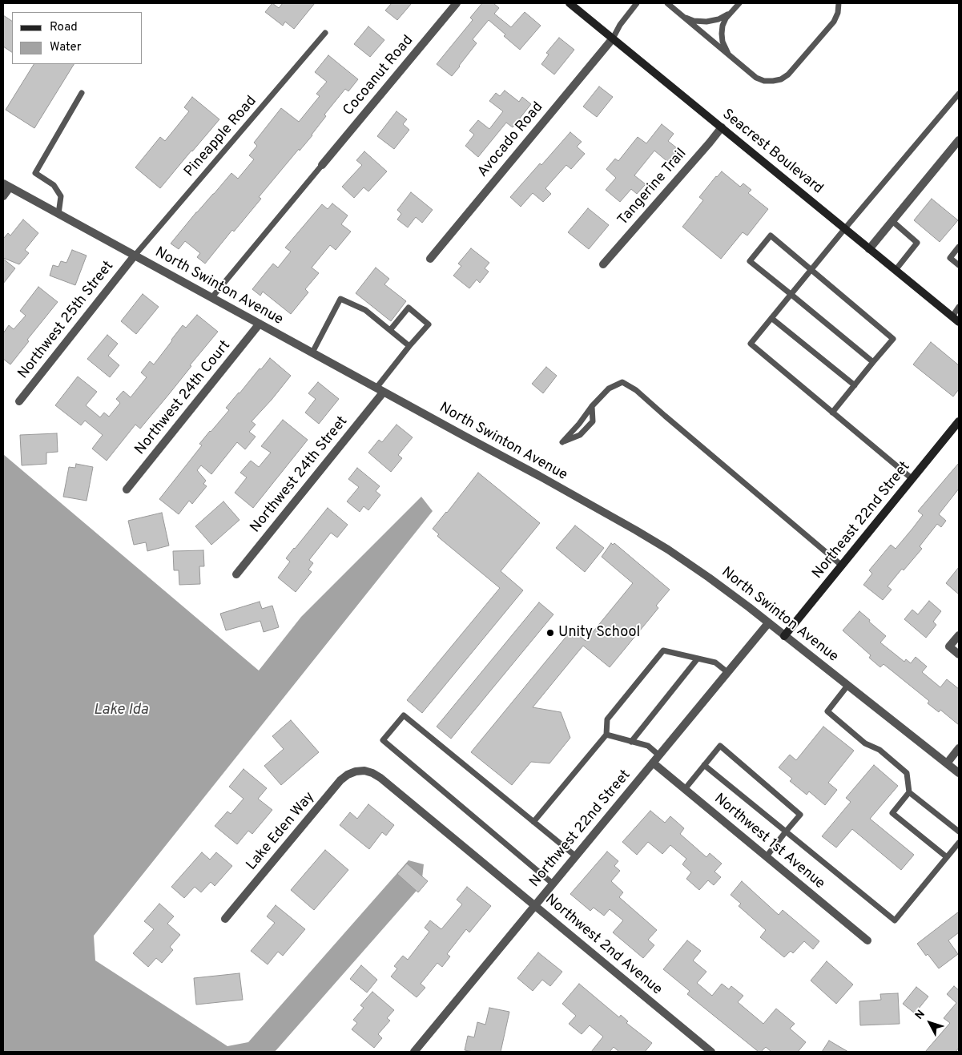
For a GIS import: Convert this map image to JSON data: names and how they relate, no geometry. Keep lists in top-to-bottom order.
{
  "streets": {
    "street": [
      "Cocoanut Road",
      "Avocado Road",
      "Seacrest Boulevard",
      "Tangerine Trail",
      "North Swinton Avenue",
      "Northwest 25th Street",
      "Northwest 24th Court",
      "Northwest 24th Street",
      "Northeast 22nd Street",
      "Northwest 22nd Street",
      "Lake Eden Way",
      "Northwest 1st Avenue",
      "Northwest 2nd Avenue"
    ],
    "lane": ["Pineapple Road"]
  },
  "crossings": [
    ["Pineapple Road", "North Swinton Avenue"],
    ["Pineapple Road", "Northwest 25th Street"],
    ["Avocado Road", "Seacrest Boulevard"],
    ["Seacrest Boulevard", "Tangerine Trail"],
    ["North Swinton Avenue", "Northwest 25th Street"],
    ["North Swinton Avenue", "Northwest 24th Court"],
    ["North Swinton Avenue", "Northwest 24th Street"],
    ["North Swinton Avenue", "Northeast 22nd Street"],
    ["North Swinton Avenue", "Northwest 22nd Street"],
    ["Northwest 22nd Street", "Northwest 1st Avenue"],
    ["Northwest 22nd Street", "Northwest 2nd Avenue"],
    ["Lake Eden Way", "Northwest 2nd Avenue"]
  ],
  "water": ["Lake Ida"],
  "places": ["Unity School"],
  "legend": ["Road", "Water"],
  "north": "top left"
}
